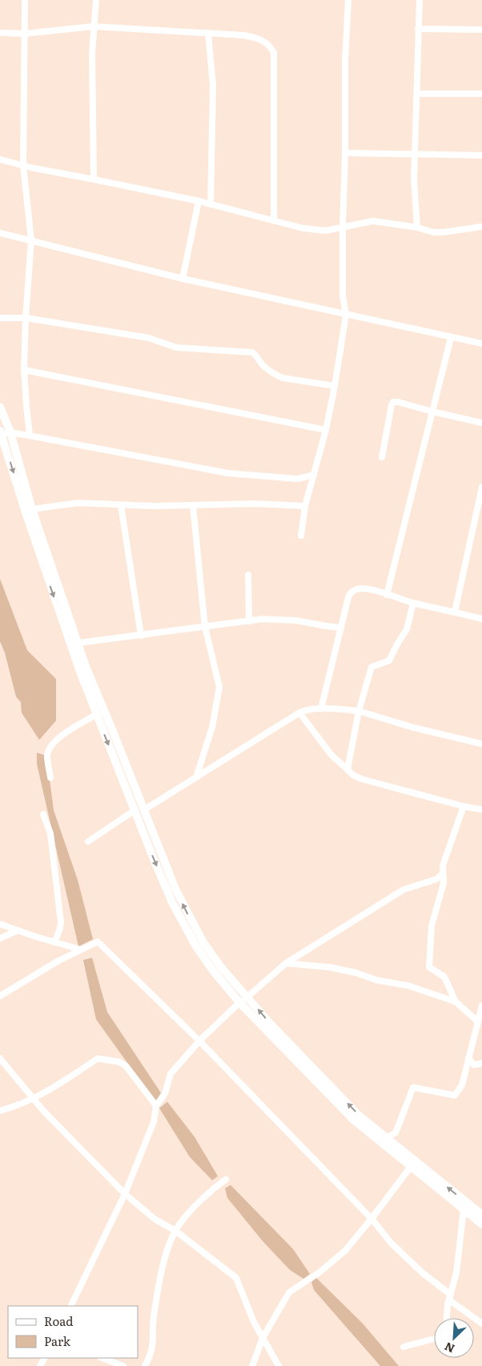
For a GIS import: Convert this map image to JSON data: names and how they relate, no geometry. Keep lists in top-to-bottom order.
{
  "legend": ["Road", "Park"],
  "north": "bottom left"
}
